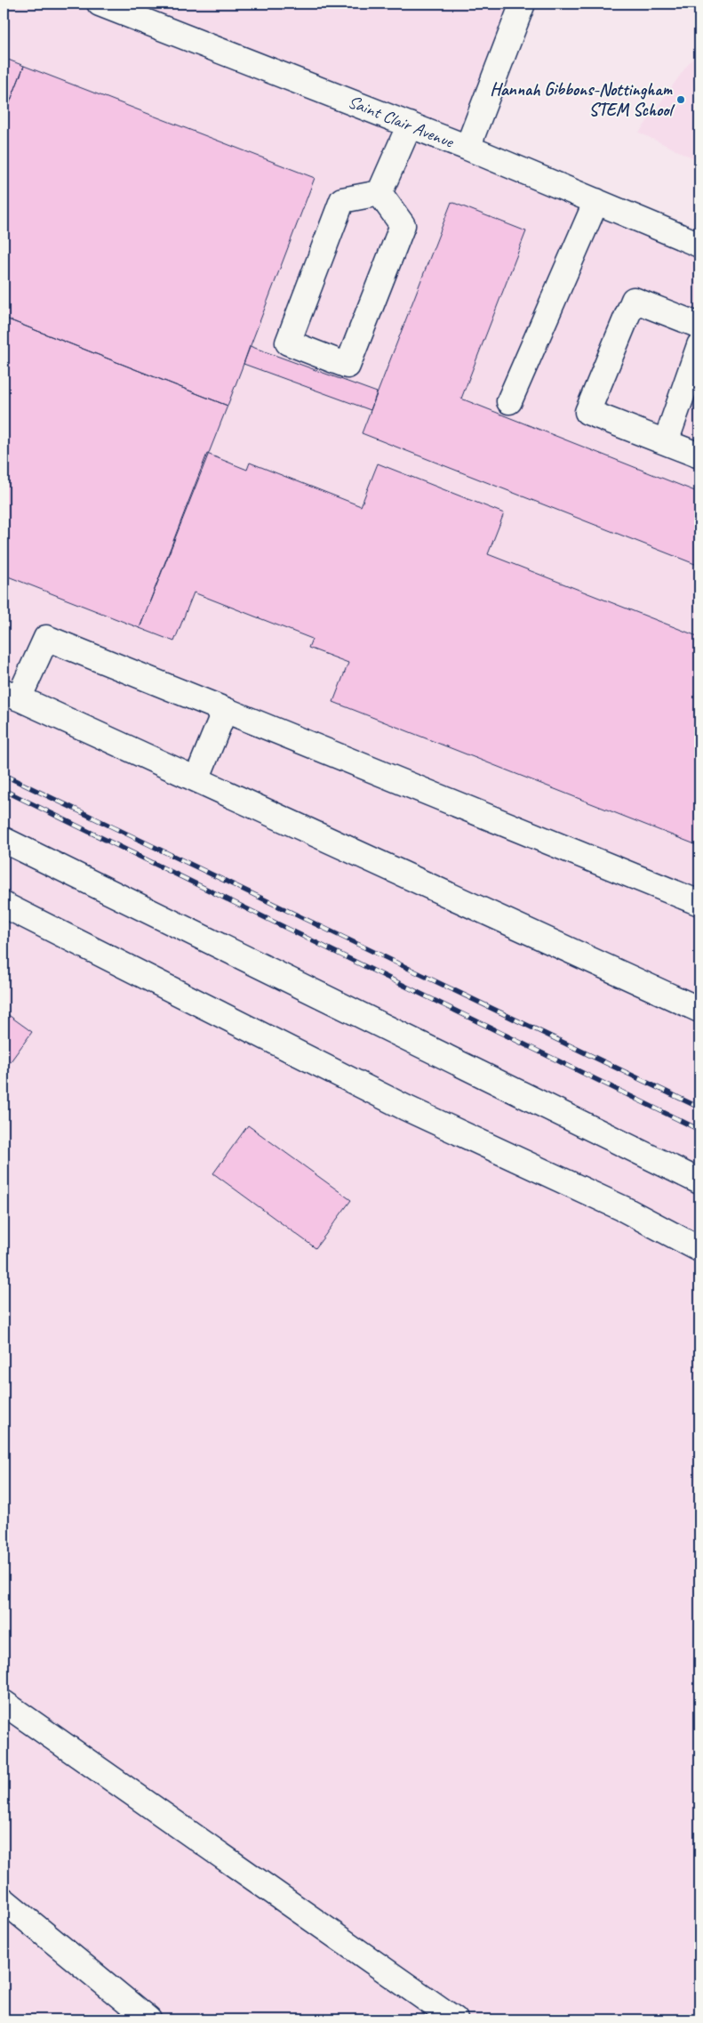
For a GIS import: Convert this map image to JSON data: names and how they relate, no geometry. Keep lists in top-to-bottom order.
{
  "streets": {
    "street": ["Saint Clair Avenue"]
  },
  "places": ["Hannah Gibbons-Nottingham STEM School"]
}
